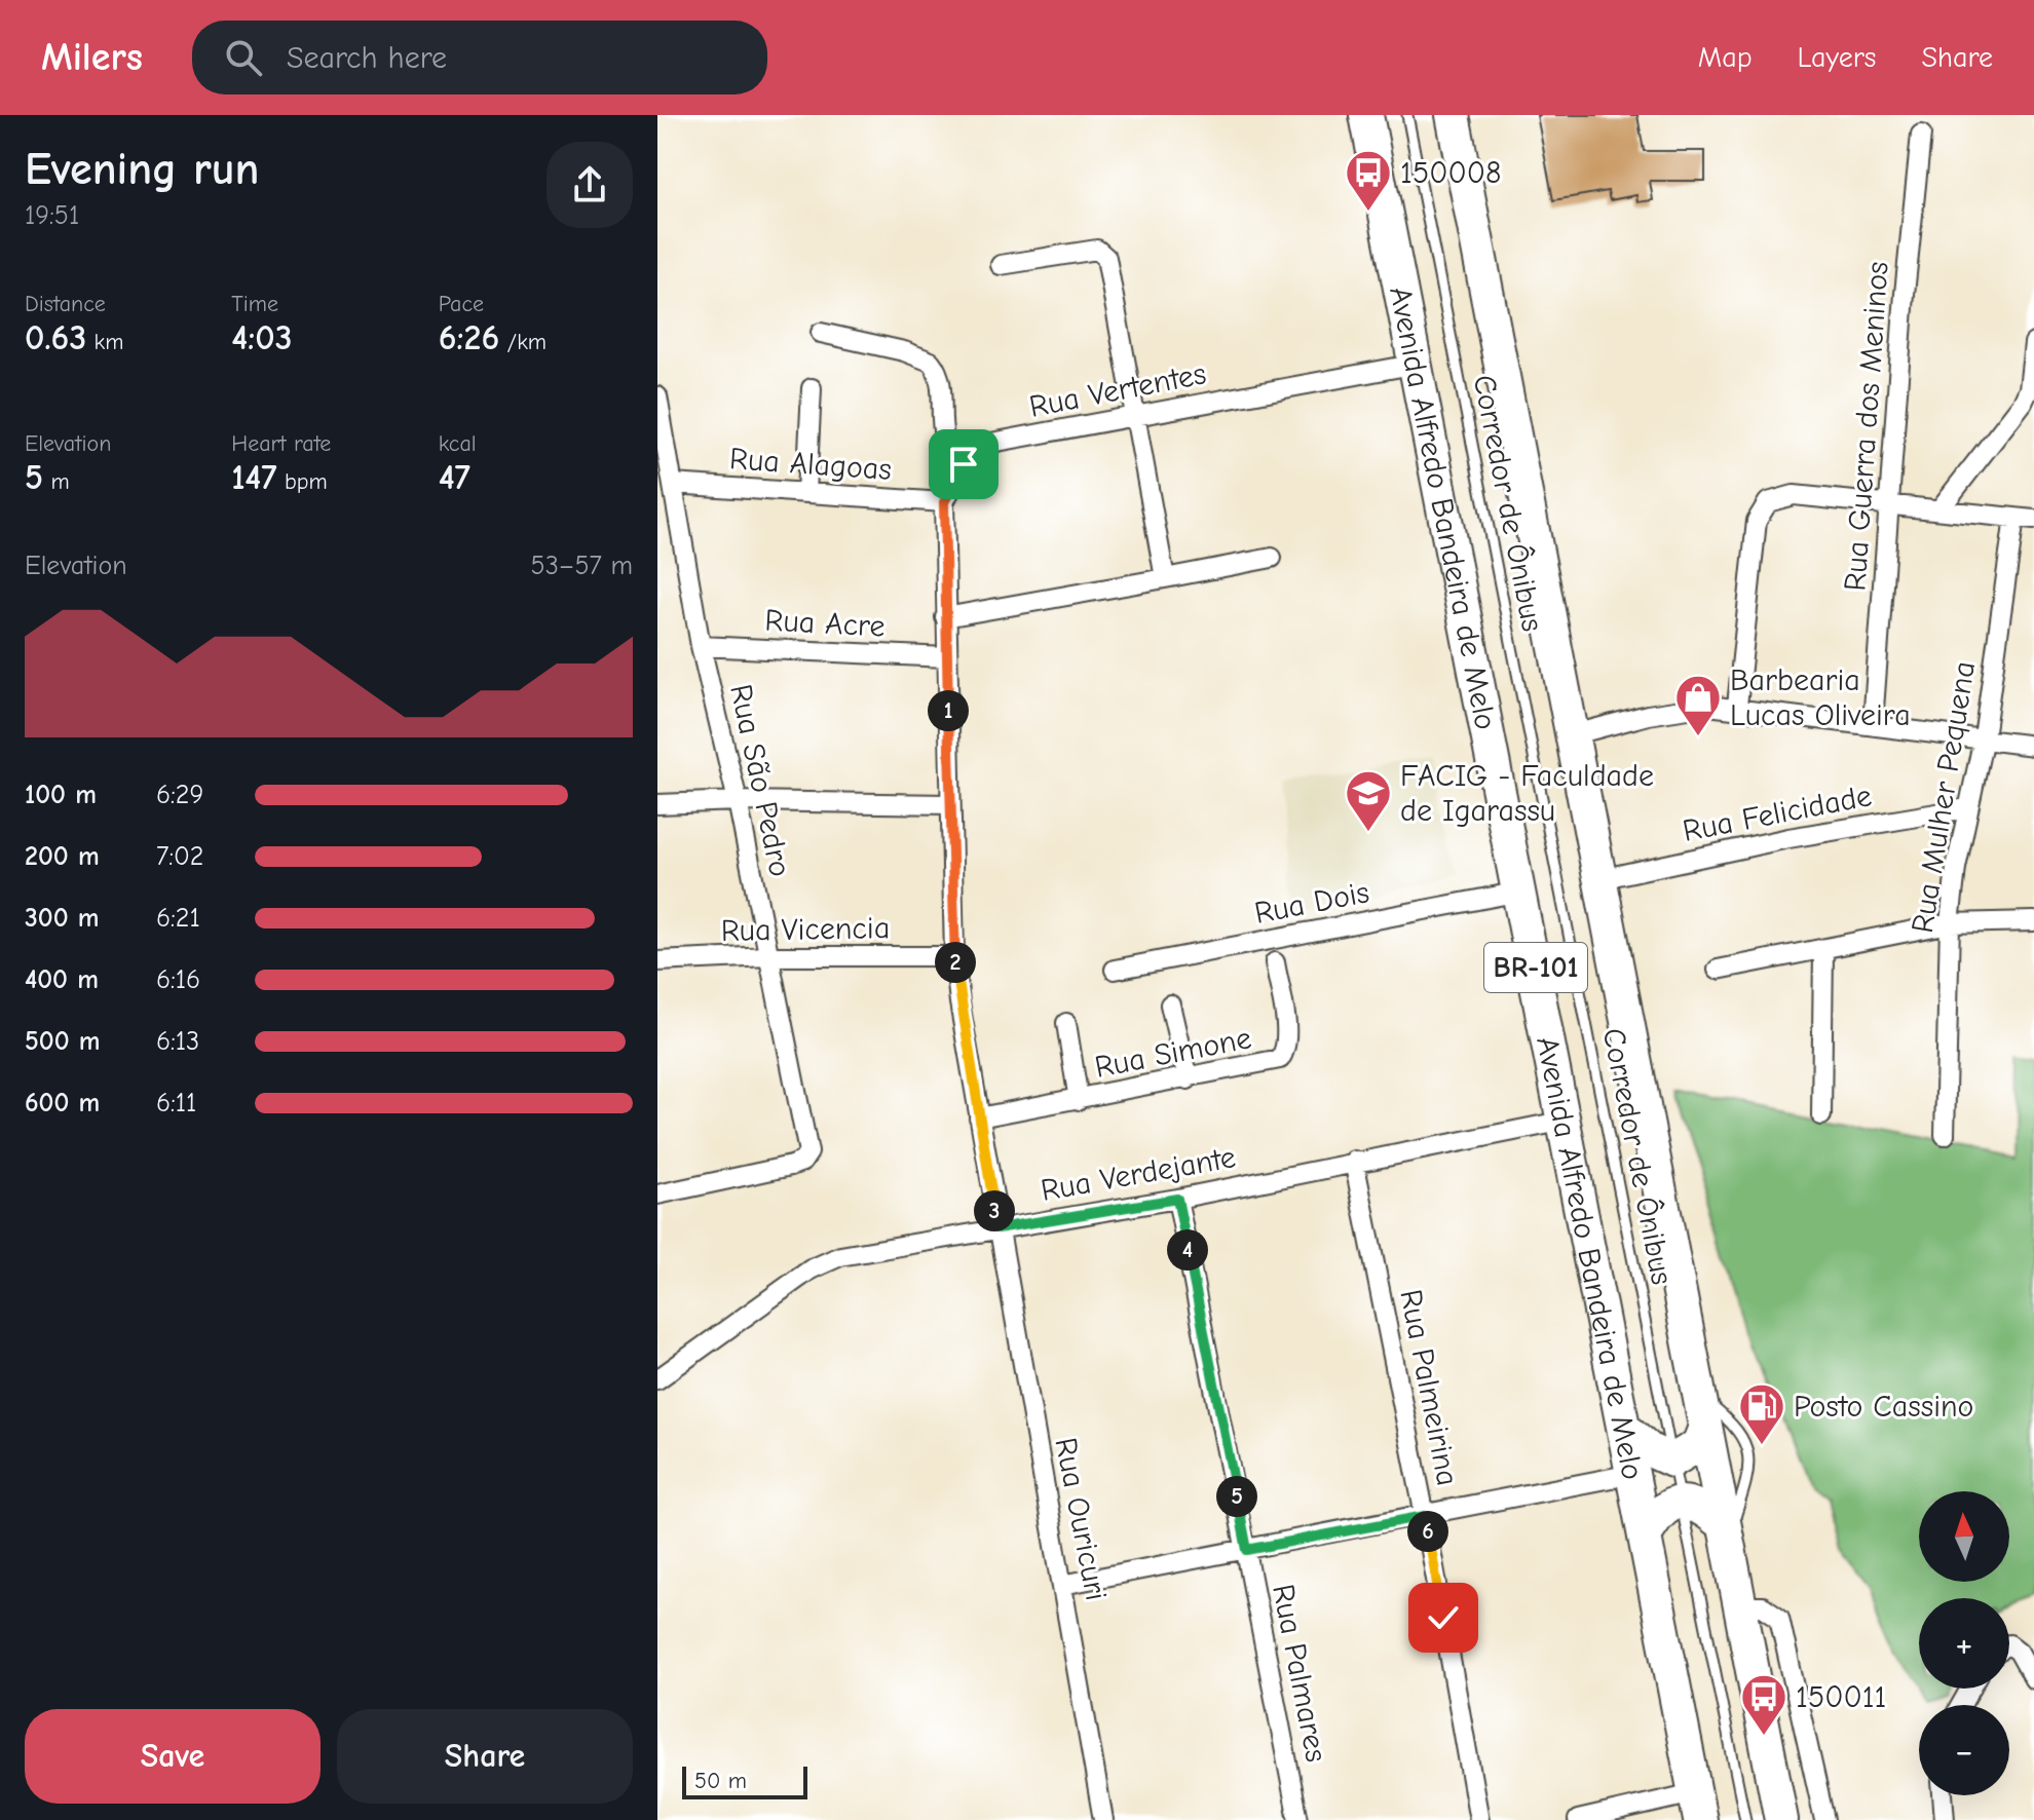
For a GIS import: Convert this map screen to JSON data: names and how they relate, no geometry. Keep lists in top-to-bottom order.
{
  "streets": {
    "highway": ["Avenida Alfredo Bandeira de Melo", "BR-101"],
    "street": [
      "Rua Vertentes",
      "Rua Guerra dos Meninos",
      "Rua Alagoas",
      "Rua Acre",
      "Rua São Pedro",
      "Rua Mulher Pequena",
      "Rua Felicidade",
      "Rua Dois",
      "Rua Vicencia",
      "Rua Simone",
      "Rua Verdejante",
      "Rua Palmeirina",
      "Rua Ouricuri",
      "Rua Palmares"
    ],
    "lane": ["Corredor de Ônibus"]
  },
  "crossings": [
    ["Rua Vertentes", "Rua Alagoas"],
    ["Rua Vertentes", "Avenida Alfredo Bandeira de Melo"],
    ["Rua Vertentes", "Rua Acre"],
    ["Rua Vertentes", "Rua Vicencia"],
    ["Rua Vertentes", "Rua Simone"],
    ["Rua Vertentes", "Rua Verdejante"],
    ["Rua Vertentes", "Rua Ouricuri"],
    ["Rua Alagoas", "Rua São Pedro"],
    ["Avenida Alfredo Bandeira de Melo", "Rua Dois"],
    ["Avenida Alfredo Bandeira de Melo", "Rua Verdejante"],
    ["Rua Acre", "Rua São Pedro"],
    ["Rua São Pedro", "Rua Vicencia"],
    ["Rua Mulher Pequena", "Rua Felicidade"],
    ["Rua Felicidade", "BR-101"],
    ["Rua Verdejante", "Rua Palmeirina"],
    ["Rua Verdejante", "Rua Ouricuri"],
    ["Rua Verdejante", "Rua Palmares"]
  ],
  "places": {
    "bus stop": ["150008", "150011"],
    "shop": ["Barbearia Lucas Oliveira"],
    "school or university": ["FACIG - Faculdade de Igarassu"],
    "fuel station": ["Posto Cassino"]
  },
  "scale_bar": "50 m",
  "north": "top",
  "page": {
    "header": "Milers",
    "search": "Search here",
    "nav": ["Map", "Layers", "Share"],
    "heading": ["Evening run", "19:51"],
    "stats": [
      ["Distance", "0.63 km"],
      ["Time", "4:03"],
      ["Pace", "6:26 /km"],
      ["Elevation", "5 m"],
      ["Heart rate", "147 bpm"],
      ["kcal", "47"]
    ],
    "chart": ["Elevation", "53–57 m"],
    "pins": [
      "1",
      "2",
      "3",
      "4",
      "5",
      "6"
    ],
    "list": [
      {
        "name": "100 m",
        "note": "6:29"
      },
      {
        "name": "200 m",
        "note": "7:02"
      },
      {
        "name": "300 m",
        "note": "6:21"
      },
      {
        "name": "400 m",
        "note": "6:16"
      },
      {
        "name": "500 m",
        "note": "6:13"
      },
      {
        "name": "600 m",
        "note": "6:11"
      }
    ],
    "map_buttons": ["+", "−"],
    "buttons": ["Save", "Share"],
    "scale": "50 m"
  }
}
